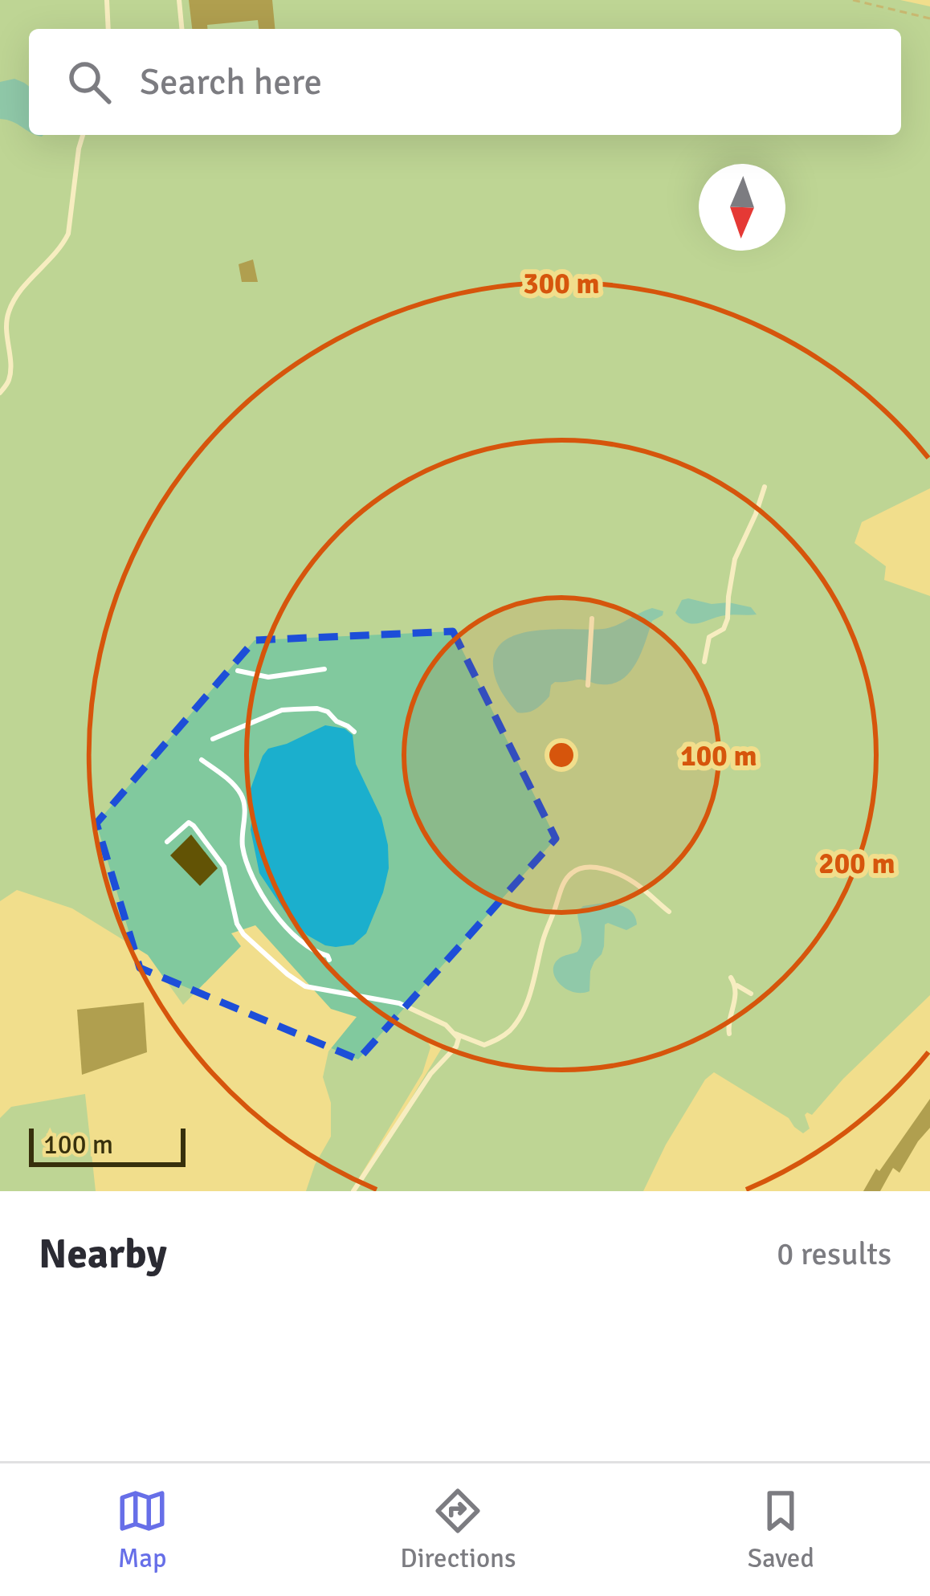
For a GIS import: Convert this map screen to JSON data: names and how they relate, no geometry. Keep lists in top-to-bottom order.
{
  "scale_bar": "100 m",
  "north": "bottom",
  "page": {
    "search": "Search here",
    "scale": "100 m",
    "heading": ["Nearby", "0 results"],
    "nav": ["Map", "Directions", "Saved"]
  },
  "rings": ["300 m", "100 m", "200 m"]
}
